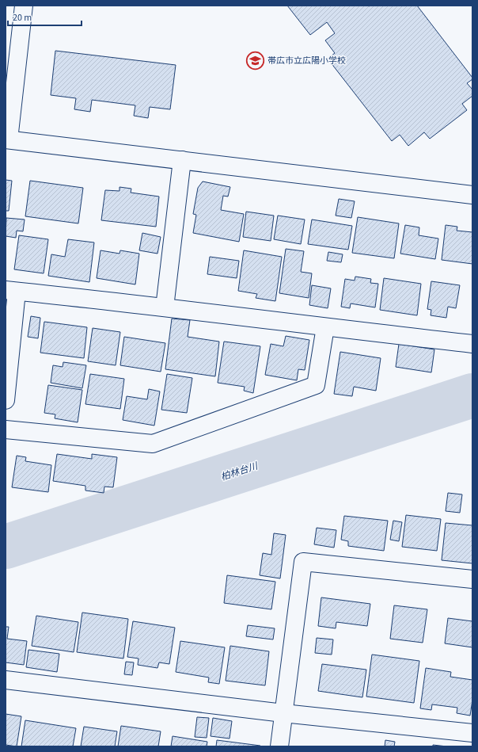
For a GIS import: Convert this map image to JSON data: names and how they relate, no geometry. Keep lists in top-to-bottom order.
{
  "water": ["柏林台川"],
  "places": {
    "school or university": ["帯広市立広陽小学校"]
  },
  "scale_bar": "20 m"
}
